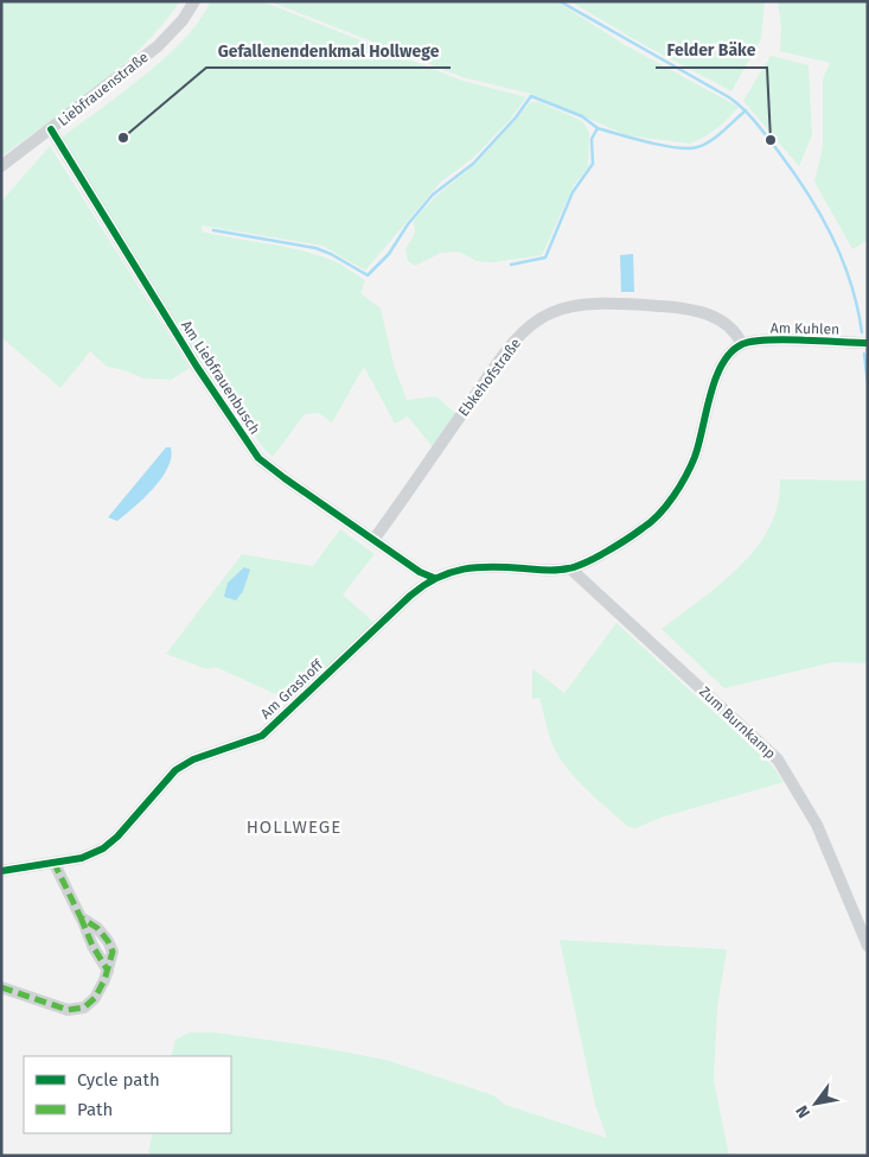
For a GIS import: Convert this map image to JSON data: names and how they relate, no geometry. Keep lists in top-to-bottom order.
{
  "streets": {
    "street": [
      "Liebfrauenstraße",
      "Am Kuhlen",
      "Am Liebfrauenbusch",
      "Ebkehofstraße",
      "Am Grashoff",
      "Zum Burnkamp"
    ]
  },
  "crossings": [
    ["Liebfrauenstraße", "Am Liebfrauenbusch"],
    ["Am Kuhlen", "Ebkehofstraße"],
    ["Am Liebfrauenbusch", "Ebkehofstraße"],
    ["Am Liebfrauenbusch", "Am Grashoff"]
  ],
  "districts": ["HOLLWEGE"],
  "places": ["Gefallenendenkmal Hollwege", "Felder Bäke"],
  "legend": ["Cycle path", "Path"],
  "north": "bottom left"
}
